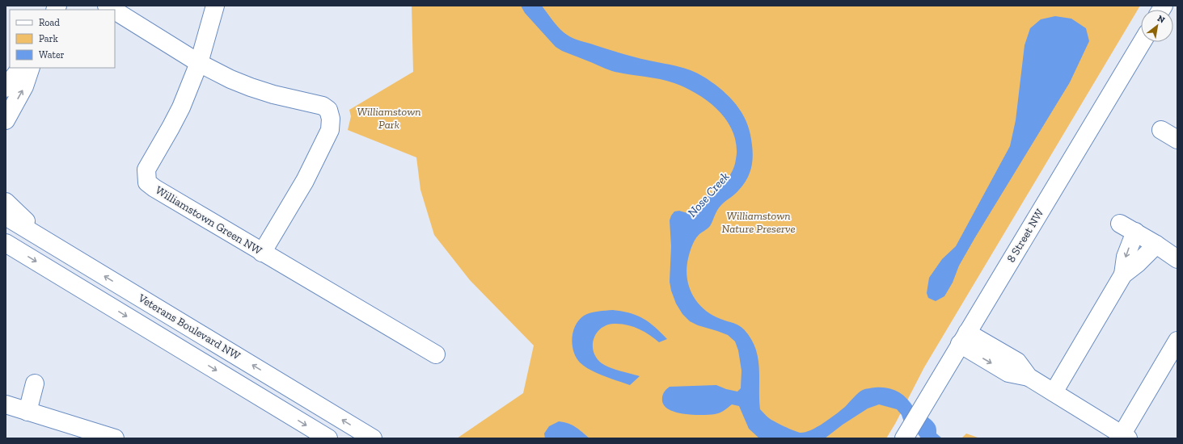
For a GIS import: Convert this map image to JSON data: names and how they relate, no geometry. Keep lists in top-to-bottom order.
{
  "streets": {
    "street": ["Williamstown Green NW", "8 Street NW", "Veterans Boulevard NW"]
  },
  "water": ["Nose Creek"],
  "parks": ["Williamstown Park", "Williamstown Nature Preserve"],
  "legend": ["Road", "Park", "Water"],
  "north": "top right"
}
